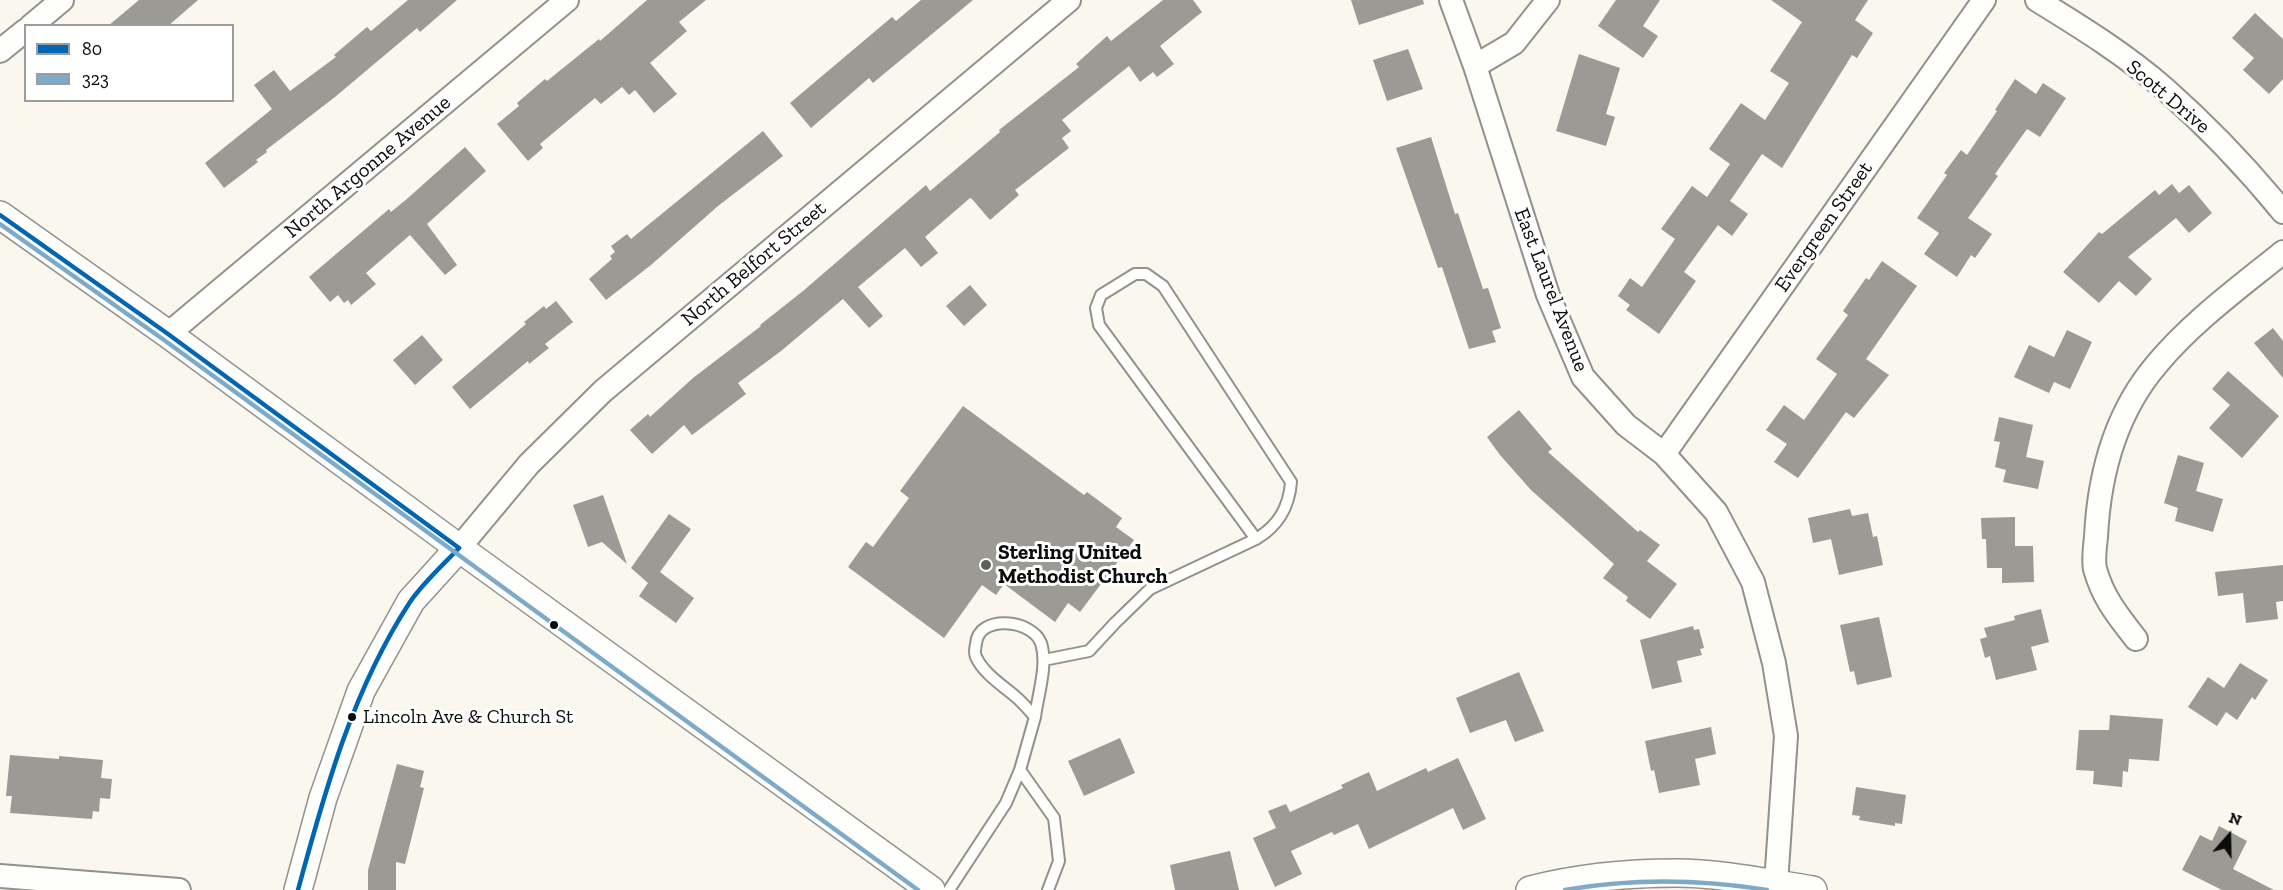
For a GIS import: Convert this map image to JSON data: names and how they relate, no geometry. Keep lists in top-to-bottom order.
{
  "streets": {
    "street": [
      "Scott Drive",
      "North Argonne Avenue",
      "Evergreen Street",
      "North Belfort Street",
      "East Laurel Avenue"
    ]
  },
  "crossings": [
    ["Evergreen Street", "East Laurel Avenue"]
  ],
  "places": ["Sterling United Methodist Church", "Lincoln Ave & Church St"],
  "lines": ["transit line 80", "transit line 323"],
  "legend": ["80", "323"],
  "north": "top"
}
